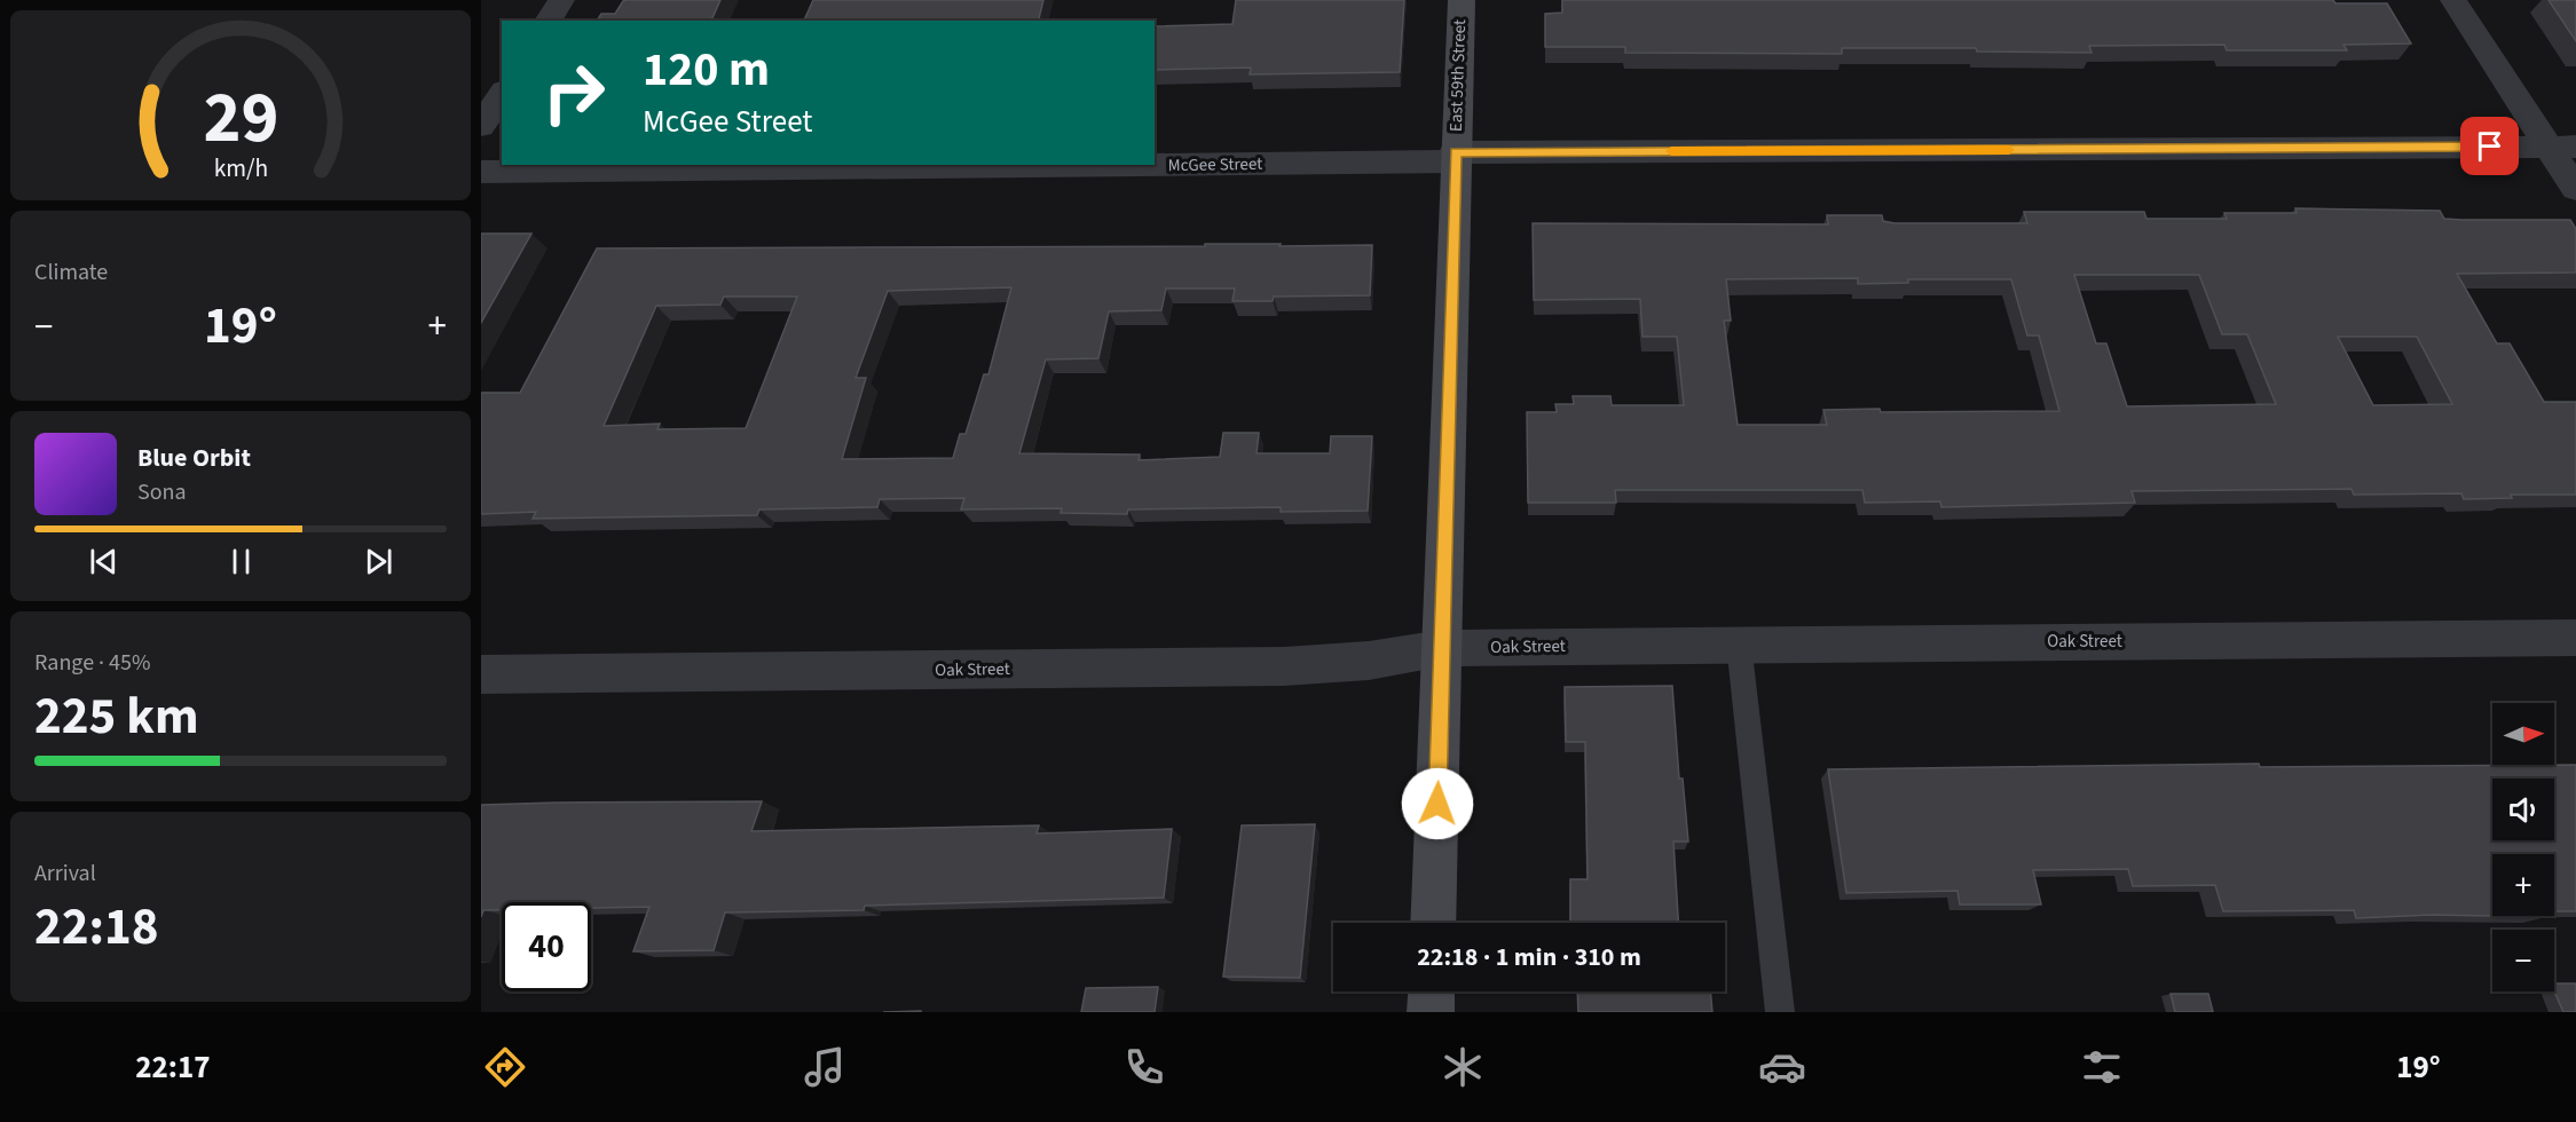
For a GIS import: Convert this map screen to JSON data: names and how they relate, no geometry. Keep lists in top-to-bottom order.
{
  "streets": {
    "street": ["East 59th Street", "McGee Street", "Oak Street"]
  },
  "crossings": [
    ["East 59th Street", "McGee Street"],
    ["East 59th Street", "Oak Street"]
  ],
  "north": "right",
  "page": {
    "turn": ["120 m", "McGee Street"],
    "tile": [
      "Climate",
      ["Range · 45%", "225 km"],
      ["Arrival", "22:18"]
    ],
    "heat": ["−", "19°", "+"],
    "song": ["Blue Orbit", "Sona"],
    "map_buttons": ["+", "−"],
    "limit": "40",
    "trip": "22:18 · 1 min · 310 m",
    "tabs": ["22:17", "19°"],
    "gauge": ["29", "km/h"]
  }
}
